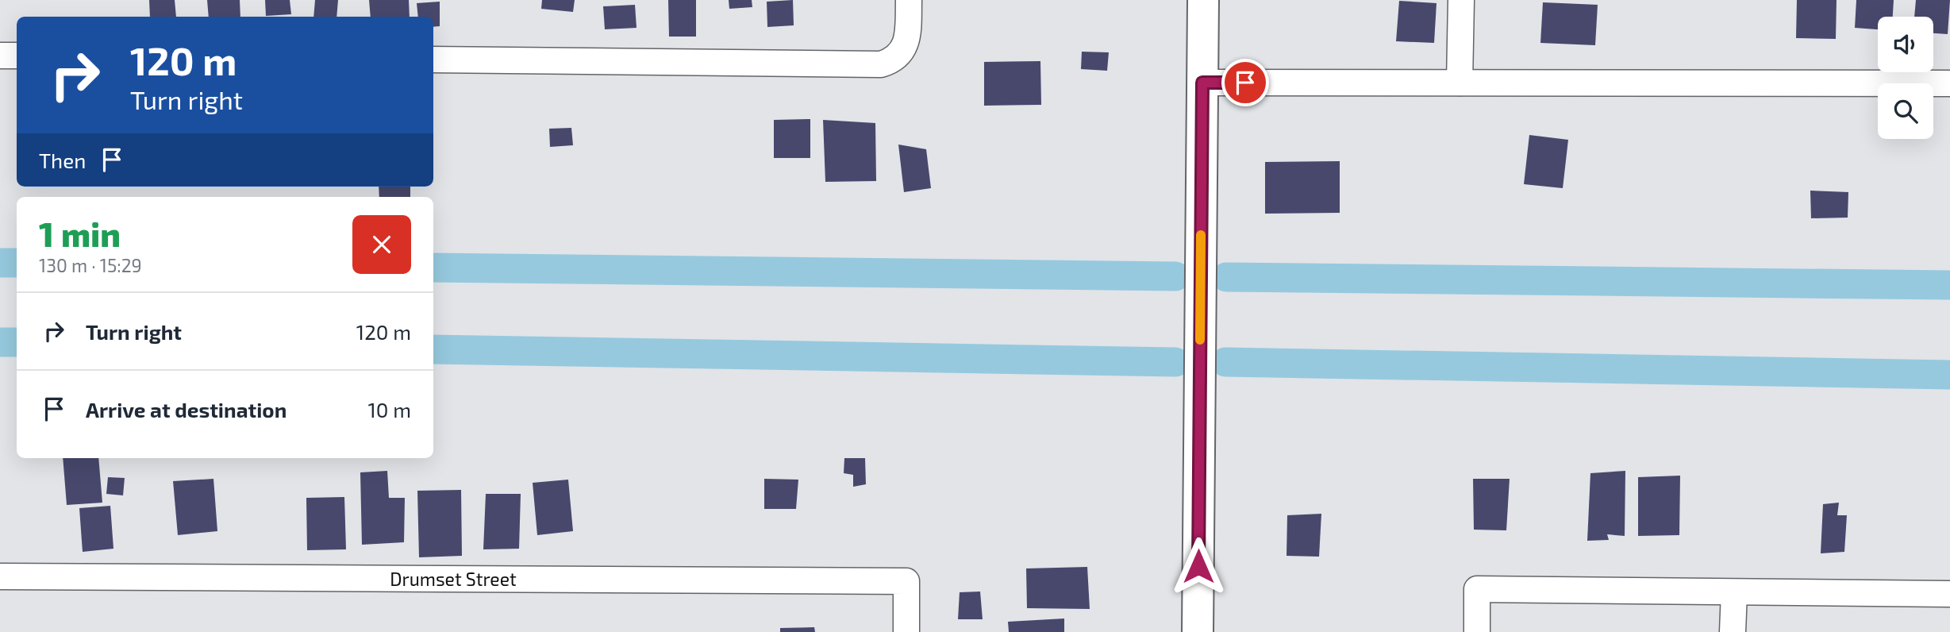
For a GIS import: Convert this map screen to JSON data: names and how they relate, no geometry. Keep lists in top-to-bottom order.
{
  "streets": {
    "street": ["Drumset Street"]
  },
  "page": {
    "turn": ["120 m", "Turn right"],
    "then": "Then",
    "heading": ["1 min", "130 m · 15:29"],
    "list": [
      {
        "name": "Turn right",
        "value": "120 m"
      },
      {
        "name": "Arrive at destination",
        "value": "10 m"
      }
    ]
  }
}
